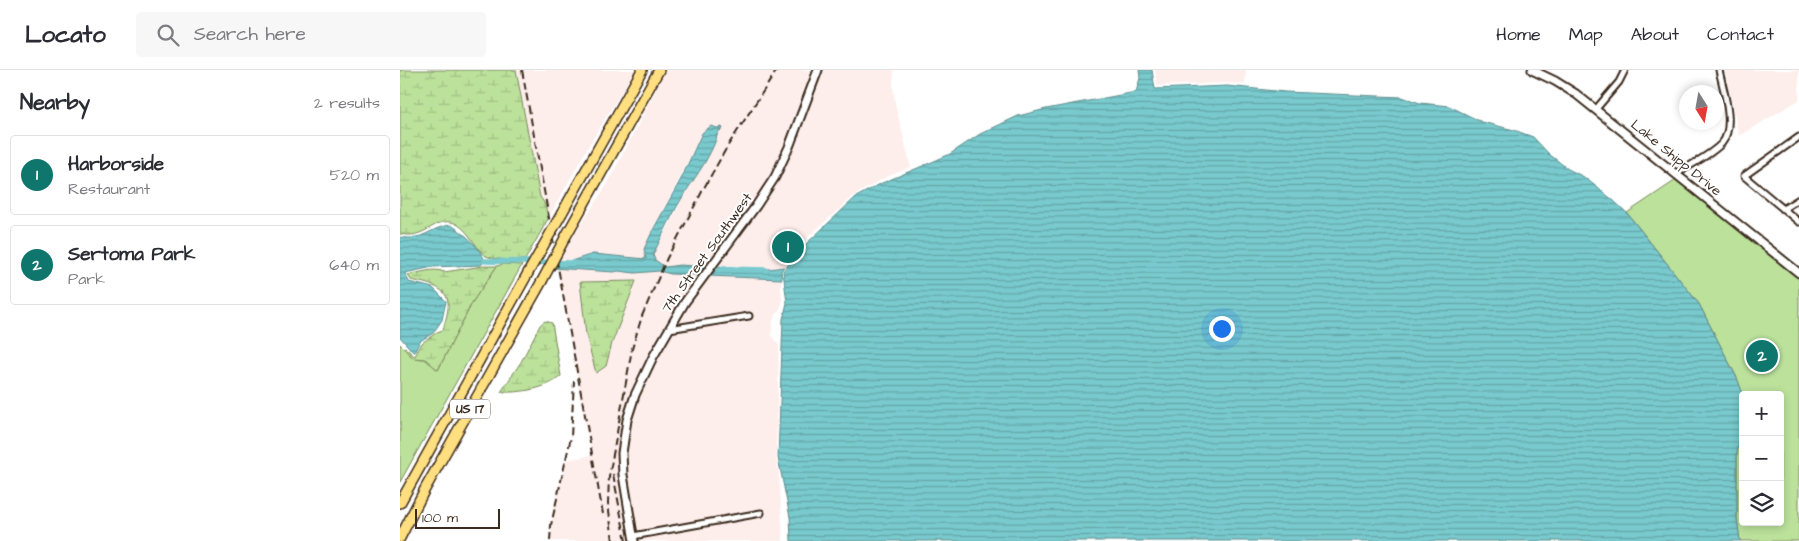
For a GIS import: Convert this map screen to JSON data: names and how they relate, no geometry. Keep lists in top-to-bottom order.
{
  "streets": {
    "highway": ["US 17"],
    "street": ["Lake Shipp Drive", "7th Street Southwest"]
  },
  "scale_bar": "100 m",
  "north": "bottom",
  "page": {
    "header": "Locato",
    "search": "Search here",
    "nav": [
      "Home",
      "Map",
      "About",
      "Contact"
    ],
    "heading": ["Nearby", "2 results"],
    "list": [
      {
        "mark": "1",
        "name": "Harborside",
        "note": "Restaurant",
        "value": "520 m"
      },
      {
        "mark": "2",
        "name": "Sertoma Park",
        "note": "Park",
        "value": "640 m"
      }
    ],
    "pins": ["1", "2"],
    "map_buttons": ["+", "−"],
    "scale": "100 m"
  }
}
